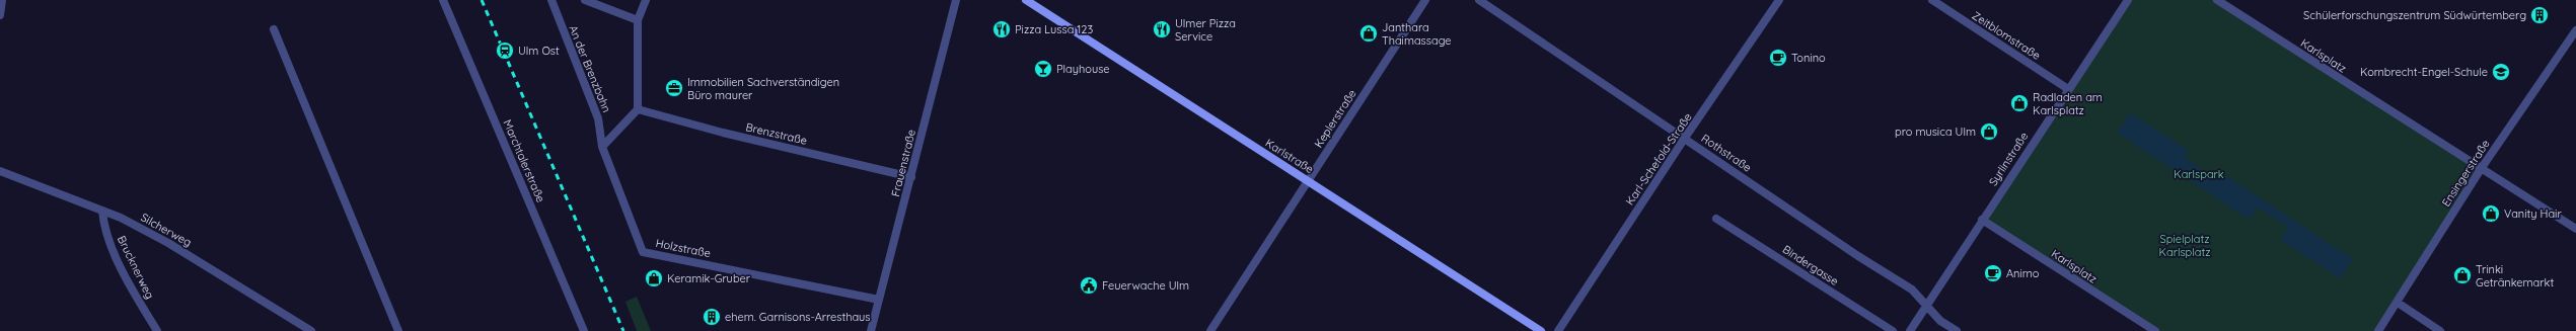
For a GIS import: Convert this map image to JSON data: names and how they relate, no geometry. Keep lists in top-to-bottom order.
{
  "streets": {
    "main road": ["Karlstraße"],
    "street": [
      "Zeitblomstraße",
      "Karlsplatz",
      "An der Brenzbahn",
      "Keplerstraße",
      "Brenzstraße",
      "Rothstraße",
      "Karl-Schefold-Straße",
      "Syrlinstraße",
      "Marchtalerstraße",
      "Frauenstraße",
      "Ensingerstraße",
      "Silcherweg",
      "Holzstraße",
      "Bindergasse",
      "Brucknerweg"
    ]
  },
  "crossings": [
    ["Zeitblomstraße", "Syrlinstraße"],
    ["Karlsplatz", "Syrlinstraße"],
    ["Karlsplatz", "Ensingerstraße"],
    ["An der Brenzbahn", "Holzstraße"],
    ["Keplerstraße", "Karlstraße"],
    ["Brenzstraße", "Frauenstraße"],
    ["Rothstraße", "Karl-Schefold-Straße"],
    ["Rothstraße", "Syrlinstraße"],
    ["Frauenstraße", "Holzstraße"],
    ["Silcherweg", "Brucknerweg"]
  ],
  "parks": ["Karlspark", "Spielplatz Karlsplatz"],
  "places": {
    "building": ["Schülerforschungszentrum Südwürtemberg", "ehem. Garnisons-Arresthaus"],
    "restaurant": ["Pizza Lussa 123", "Ulmer Pizza Service"],
    "shop": [
      "Janthara Thaimassage",
      "Radladen am Karlsplatz",
      "pro musica Ulm",
      "Vanity Hair",
      "Trinki Getränkemarkt",
      "Keramik-Gruber"
    ],
    "station": ["Ulm Ost"],
    "cafe": ["Tonino", "Animo"],
    "bar": ["Playhouse"],
    "school or university": ["Kombrecht-Engel-Schule"],
    "office": ["Immobilien Sachverständigen Büro maurer"],
    "public building": ["Feuerwache Ulm"]
  }
}
